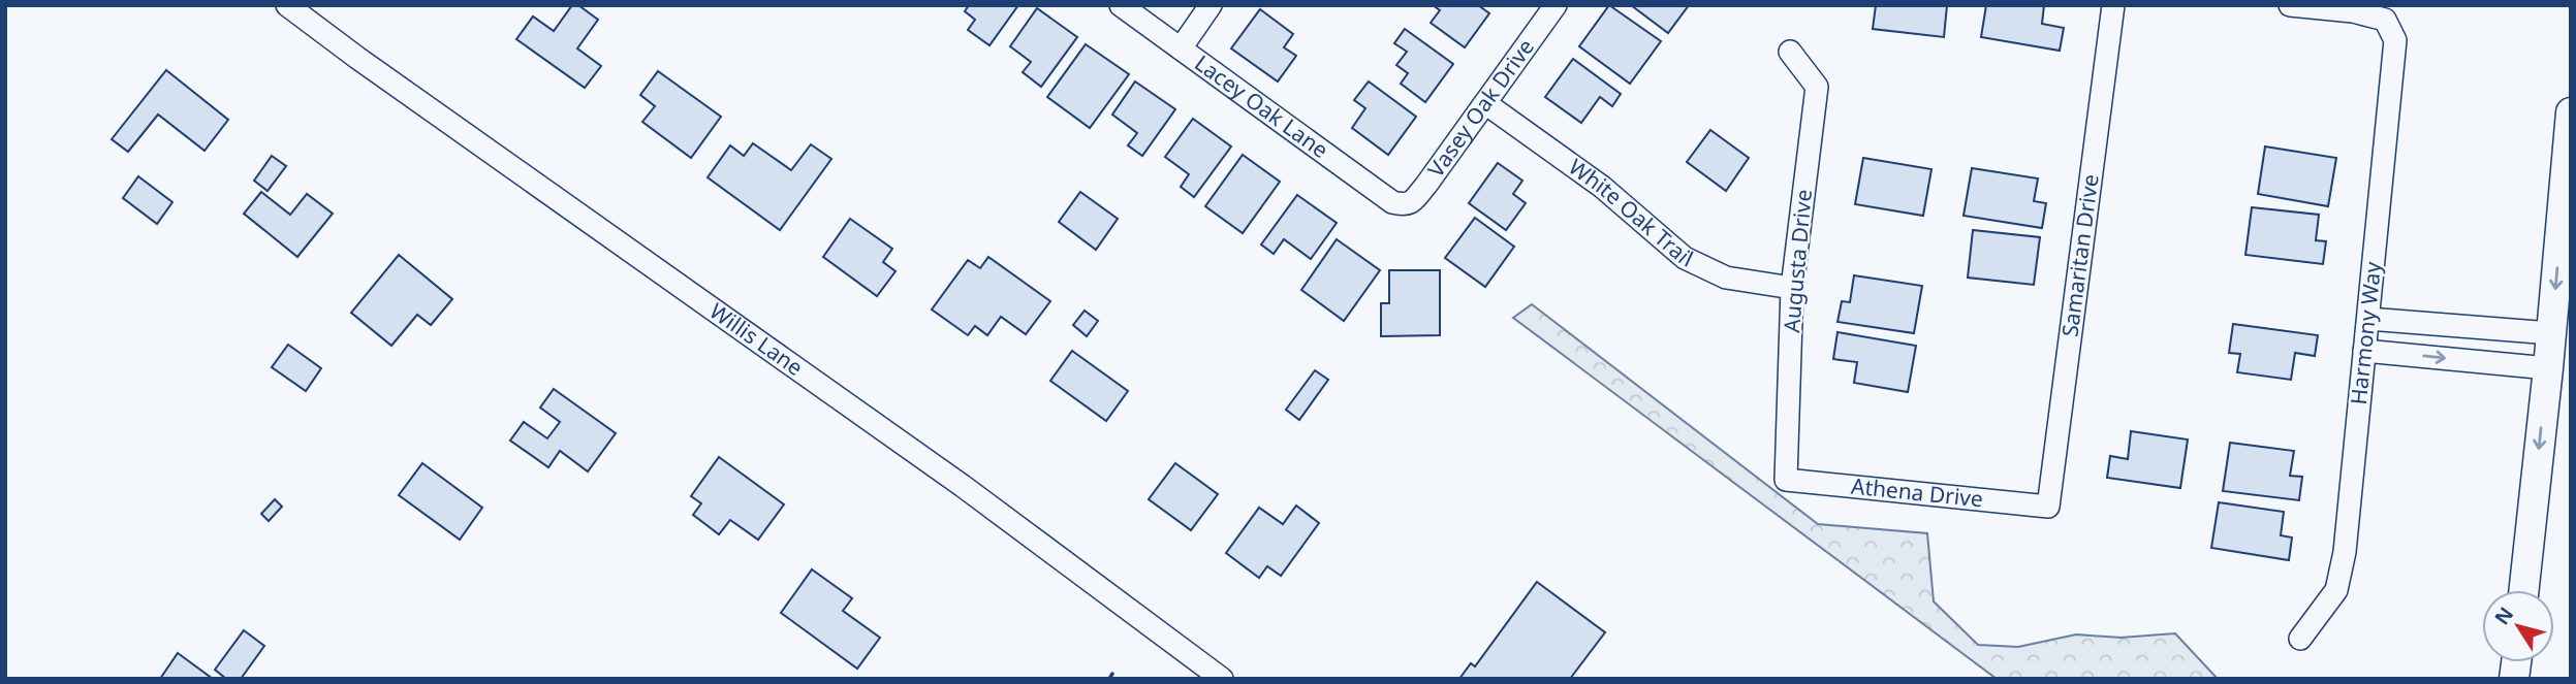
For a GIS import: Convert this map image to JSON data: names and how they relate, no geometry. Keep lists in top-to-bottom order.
{
  "streets": {
    "street": [
      "Lacey Oak Lane",
      "Vasey Oak Drive",
      "White Oak Trail",
      "Samaritan Drive",
      "Augusta Drive",
      "Harmony Way",
      "Willis Lane",
      "Athena Drive"
    ]
  },
  "crossings": [
    ["Lacey Oak Lane", "Vasey Oak Drive"],
    ["Vasey Oak Drive", "White Oak Trail"],
    ["White Oak Trail", "Augusta Drive"],
    ["Samaritan Drive", "Athena Drive"],
    ["Augusta Drive", "Athena Drive"]
  ],
  "north": "top left"
}
